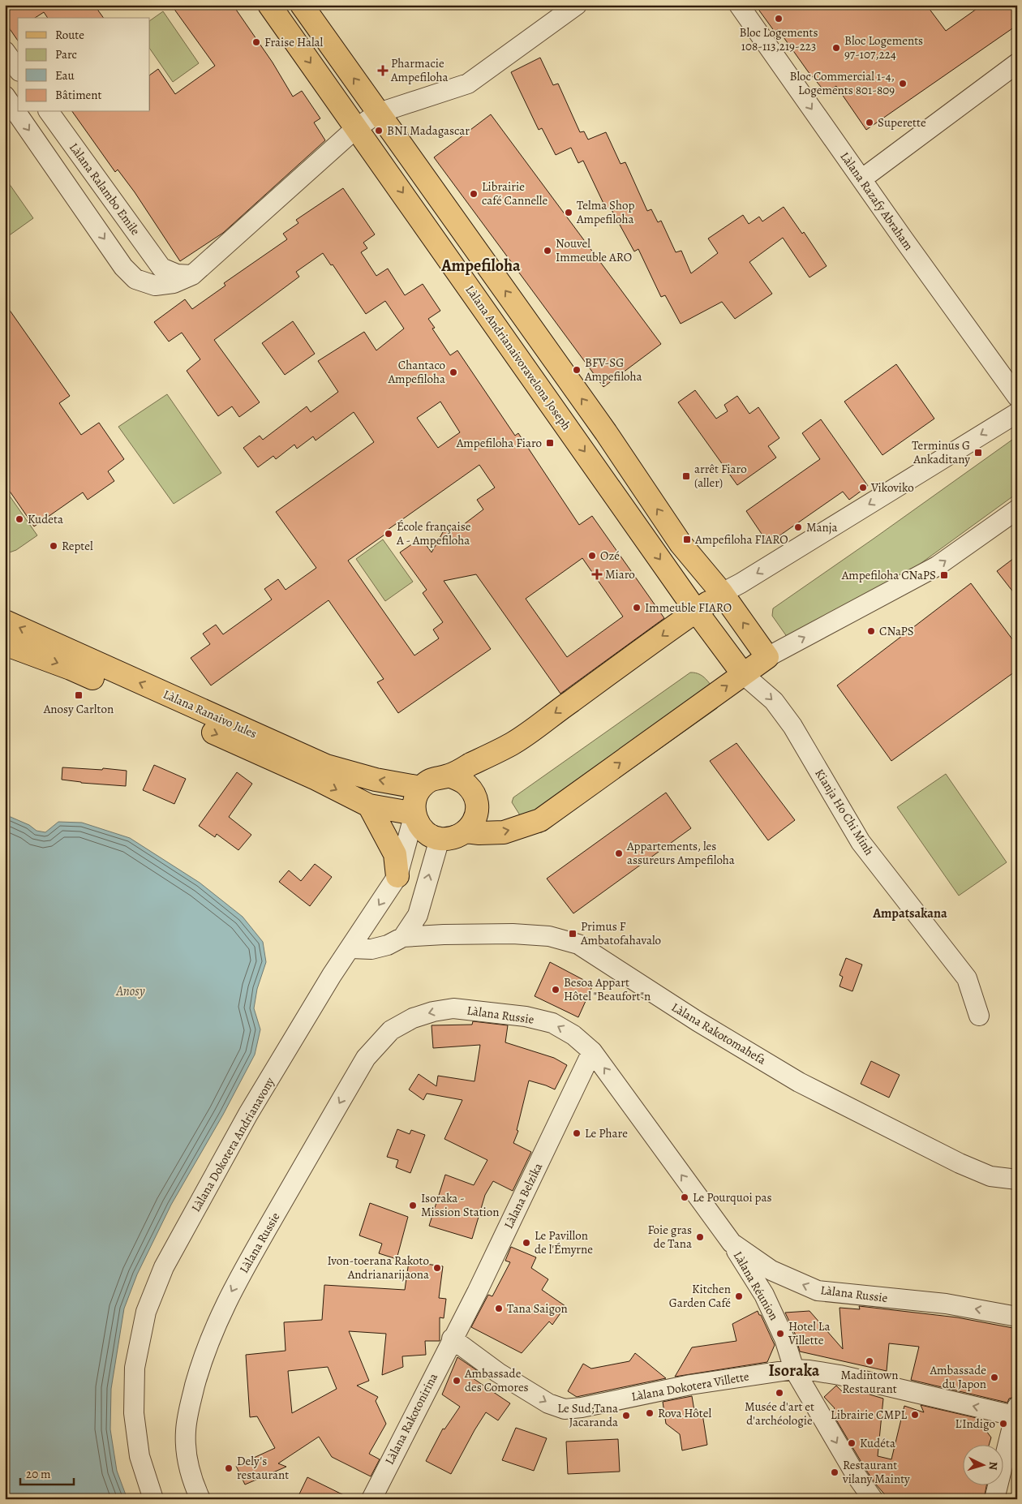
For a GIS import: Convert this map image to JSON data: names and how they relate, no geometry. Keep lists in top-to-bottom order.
{
  "streets": {
    "main road": ["Làlana Andrianaivoravelona Joseph", "Làlana Ranaivo Jules", "Kianja Ho Chi Minh"],
    "street": [
      "Làlana Ralambo Emile",
      "Làlana Razafy Abraham",
      "Làlana Russie",
      "Làlana Rakotomahefa",
      "Làlana Dokotera Andrianavony",
      "Làlana Belzika",
      "Làlana Réunion",
      "Làlana Dokotera Villette",
      "Làlana Rakotonirina"
    ]
  },
  "crossings": [
    ["Làlana Andrianaivoravelona Joseph", "Kianja Ho Chi Minh"],
    ["Làlana Ranaivo Jules", "Làlana Dokotera Andrianavony"],
    ["Làlana Russie", "Làlana Belzika"],
    ["Làlana Russie", "Làlana Réunion"],
    ["Làlana Belzika", "Làlana Dokotera Villette"],
    ["Làlana Belzika", "Làlana Rakotonirina"],
    ["Làlana Réunion", "Làlana Dokotera Villette"],
    ["Làlana Dokotera Villette", "Làlana Rakotonirina"]
  ],
  "one_way": ["Làlana Razafy Abraham", "Kianja Ho Chi Minh", "Làlana Réunion"],
  "districts": ["Ampefiloha", "Ampatsakana", "Isoraka"],
  "water": ["Anosy"],
  "places": {
    "other": [
      "Bloc Logements 108-113,219-223",
      "Fraise Halal",
      "Bloc Logements 97-107,224",
      "Bloc Commercial 1-4, Logements 801-809",
      "Superette",
      "BNI Madagascar",
      "Librairie café Cannelle",
      "Telma Shop Ampefiloha",
      "Nouvel Immeuble ARO",
      "BFV-SG Ampefiloha",
      "Chantaco Ampefiloha",
      "Vikoviko",
      "Kudeta",
      "Manja",
      "École française A - Ampefiloha",
      "Reptel",
      "Ozé",
      "Immeuble FIARO",
      "CNaPS",
      "Appartements, les assureurs Ampefiloha",
      "Besoa Appart Hôtel \"Beaufort\"n",
      "Le Phare",
      "Le Pourquoi pas",
      "Isoraka - Mission Station",
      "Foie gras de Tana",
      "Le Pavillon de l'Émyrne",
      "Ivon-toerana Rakoto Andrianarijaona",
      "Kitchen Garden Café",
      "Tana Saigon",
      "Hotel La Villette",
      "Madintown Restaurant",
      "Ambassade du Japon",
      "Ambassade des Comores",
      "Musée d'art et d'archéologie",
      "Rova Hôtel",
      "Librairie CMPL",
      "Le Sud;Tana Jacaranda",
      "L'Indigo",
      "Kudéta",
      "Dely's restaurant",
      "Restaurant vilany Mainty"
    ],
    "health": ["Pharmacie Ampefiloha", "Miaro"],
    "transit": [
      "Ampefiloha Fiaro",
      "Terminus G Ankaditany",
      "arrêt Fiaro (aller)",
      "Ampefiloha FIARO",
      "Ampefiloha CNaPS",
      "Anosy Carlton",
      "Primus F Ambatofahavalo"
    ]
  },
  "legend": [
    "Route",
    "Parc",
    "Eau",
    "Bâtiment"
  ],
  "scale_bar": "20 m",
  "north": "right"
}
